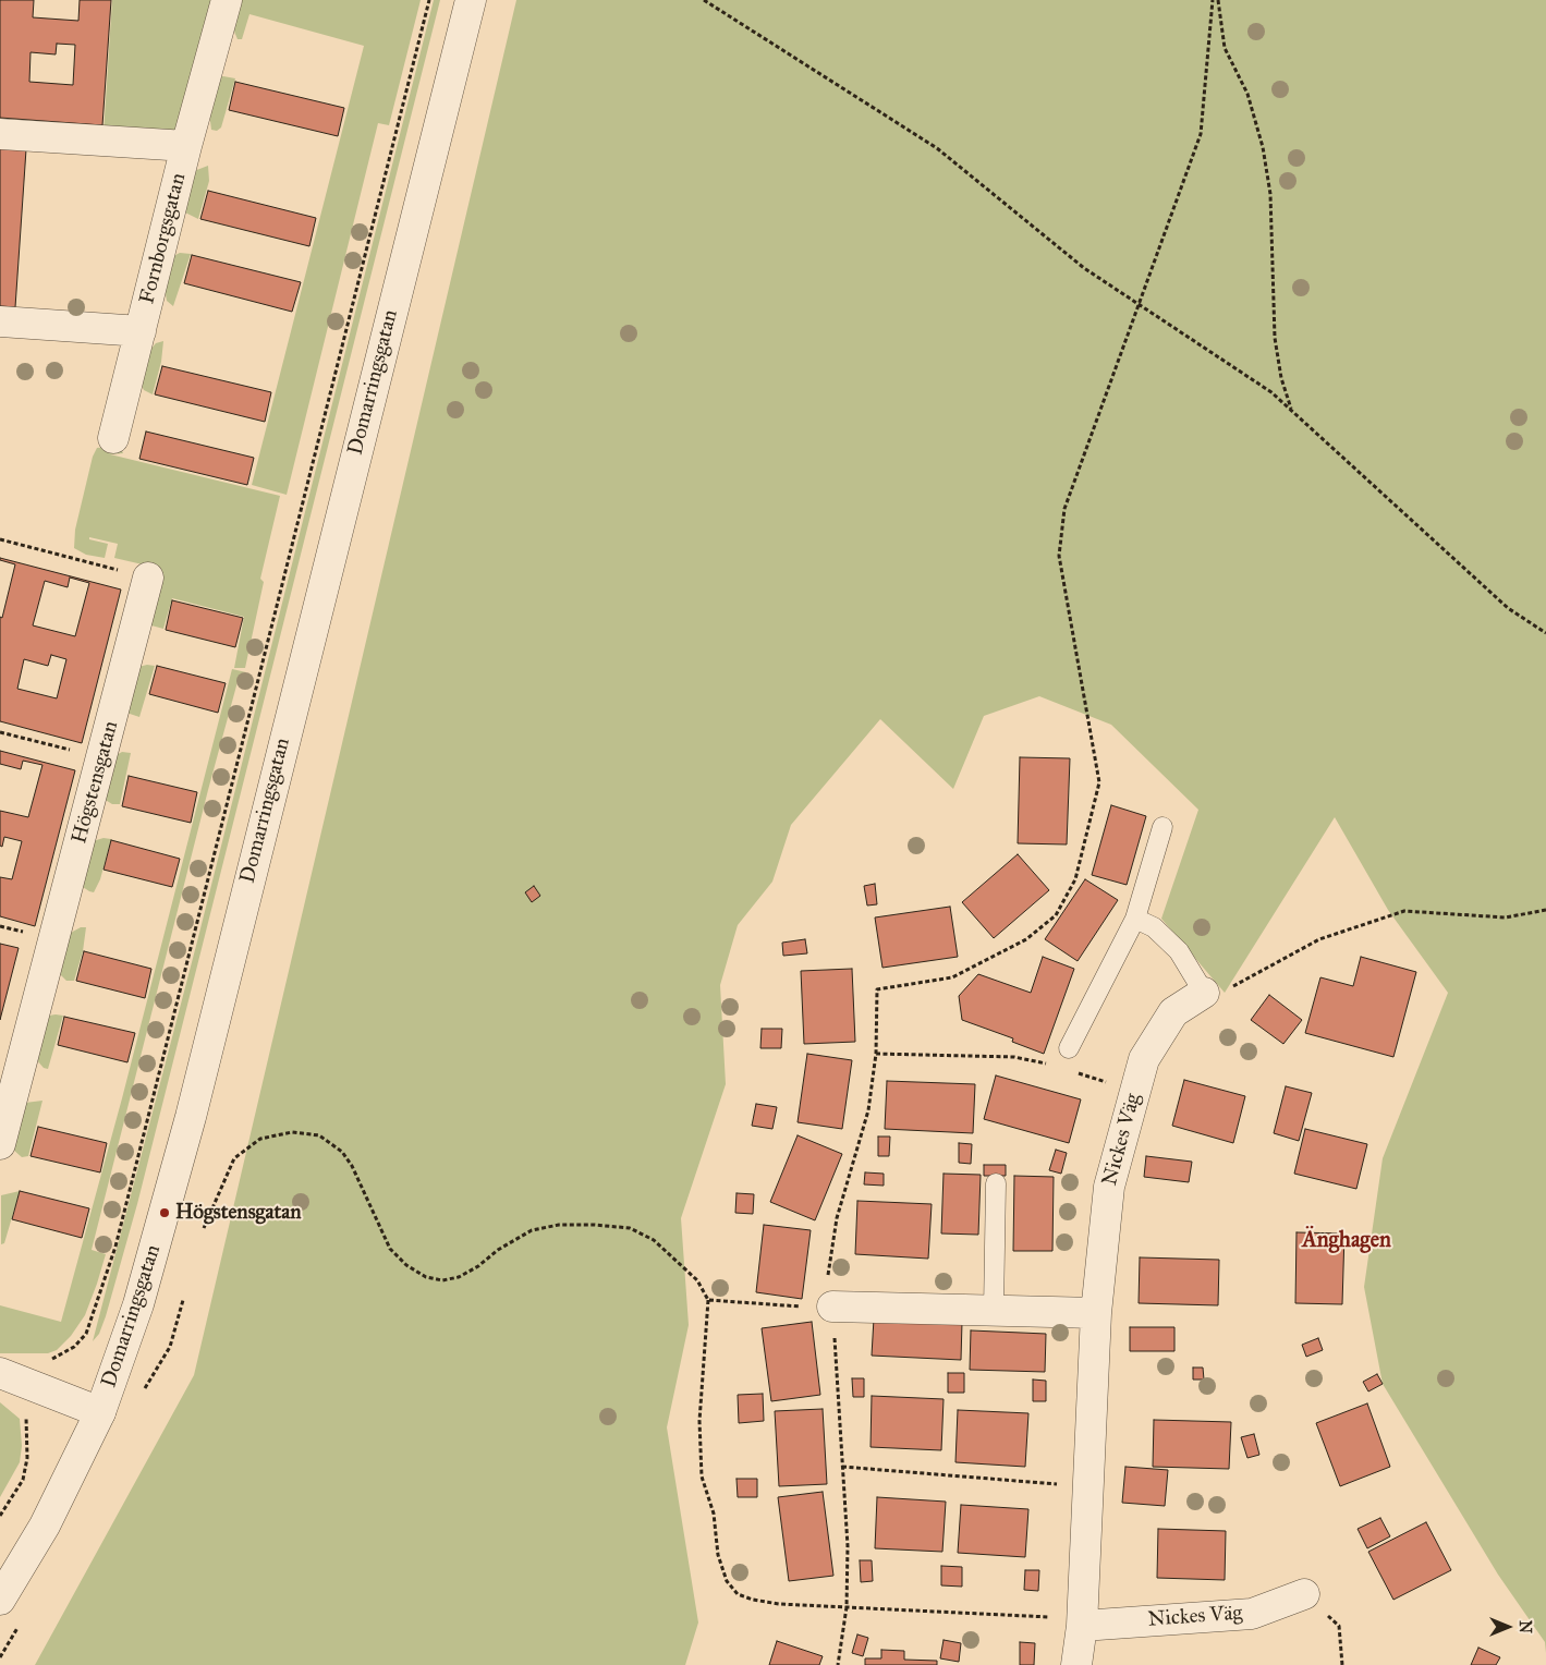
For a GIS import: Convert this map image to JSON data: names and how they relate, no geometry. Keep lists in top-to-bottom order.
{
  "streets": {
    "street": [
      "Fornborgsgatan",
      "Domarringsgatan",
      "Högstensgatan",
      "Nickes Väg"
    ]
  },
  "districts": ["Änghagen"],
  "places": ["Högstensgatan"],
  "north": "right"
}
